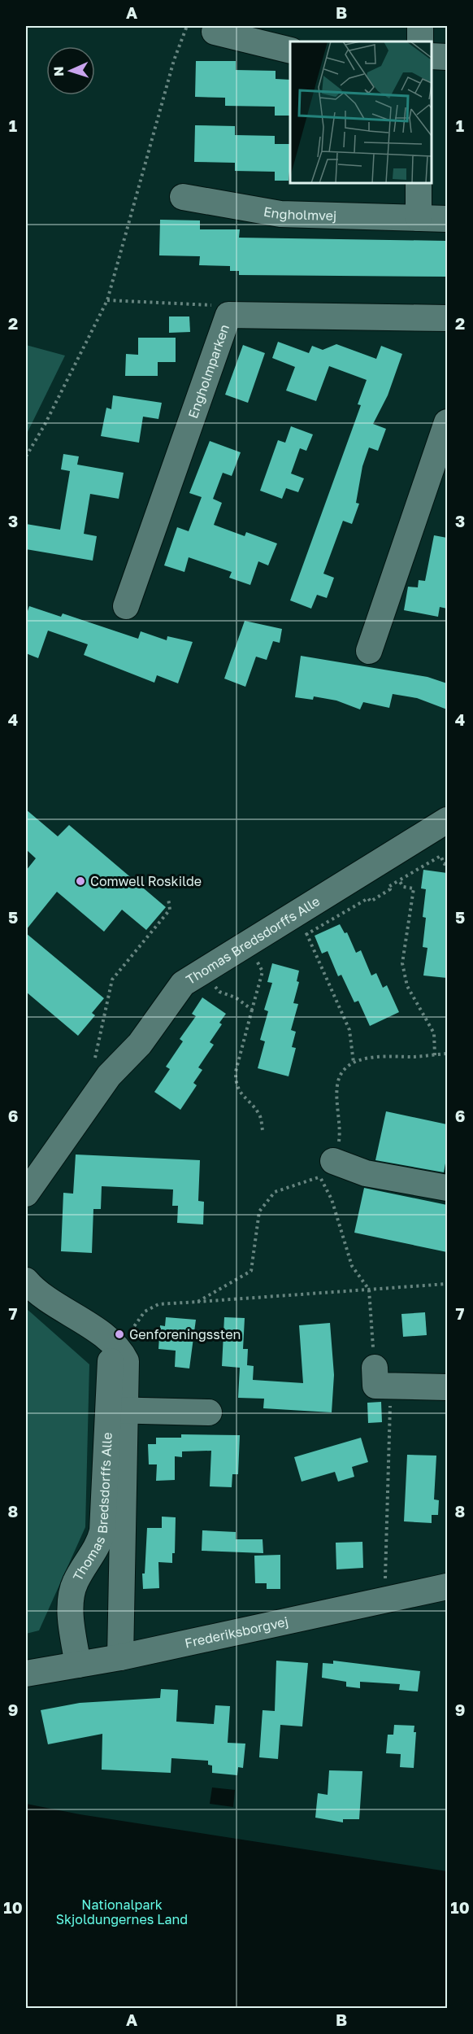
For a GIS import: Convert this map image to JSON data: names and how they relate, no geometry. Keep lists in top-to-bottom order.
{
  "streets": {
    "street": [
      "Engholmvej",
      "Engholmparken",
      "Thomas Bredsdorffs Alle",
      "Frederiksborgvej"
    ]
  },
  "crossings": [
    ["Thomas Bredsdorffs Alle", "Frederiksborgvej"]
  ],
  "parks": ["Nationalpark Skjoldungernes Land"],
  "places": ["Comwell Roskilde", "Genforeningssten"],
  "north": "left",
  "grid": {
    "columns": ["A", "B"],
    "rows": [
      "1",
      "2",
      "3",
      "4",
      "5",
      "6",
      "7",
      "8",
      "9",
      "10"
    ]
  }
}
